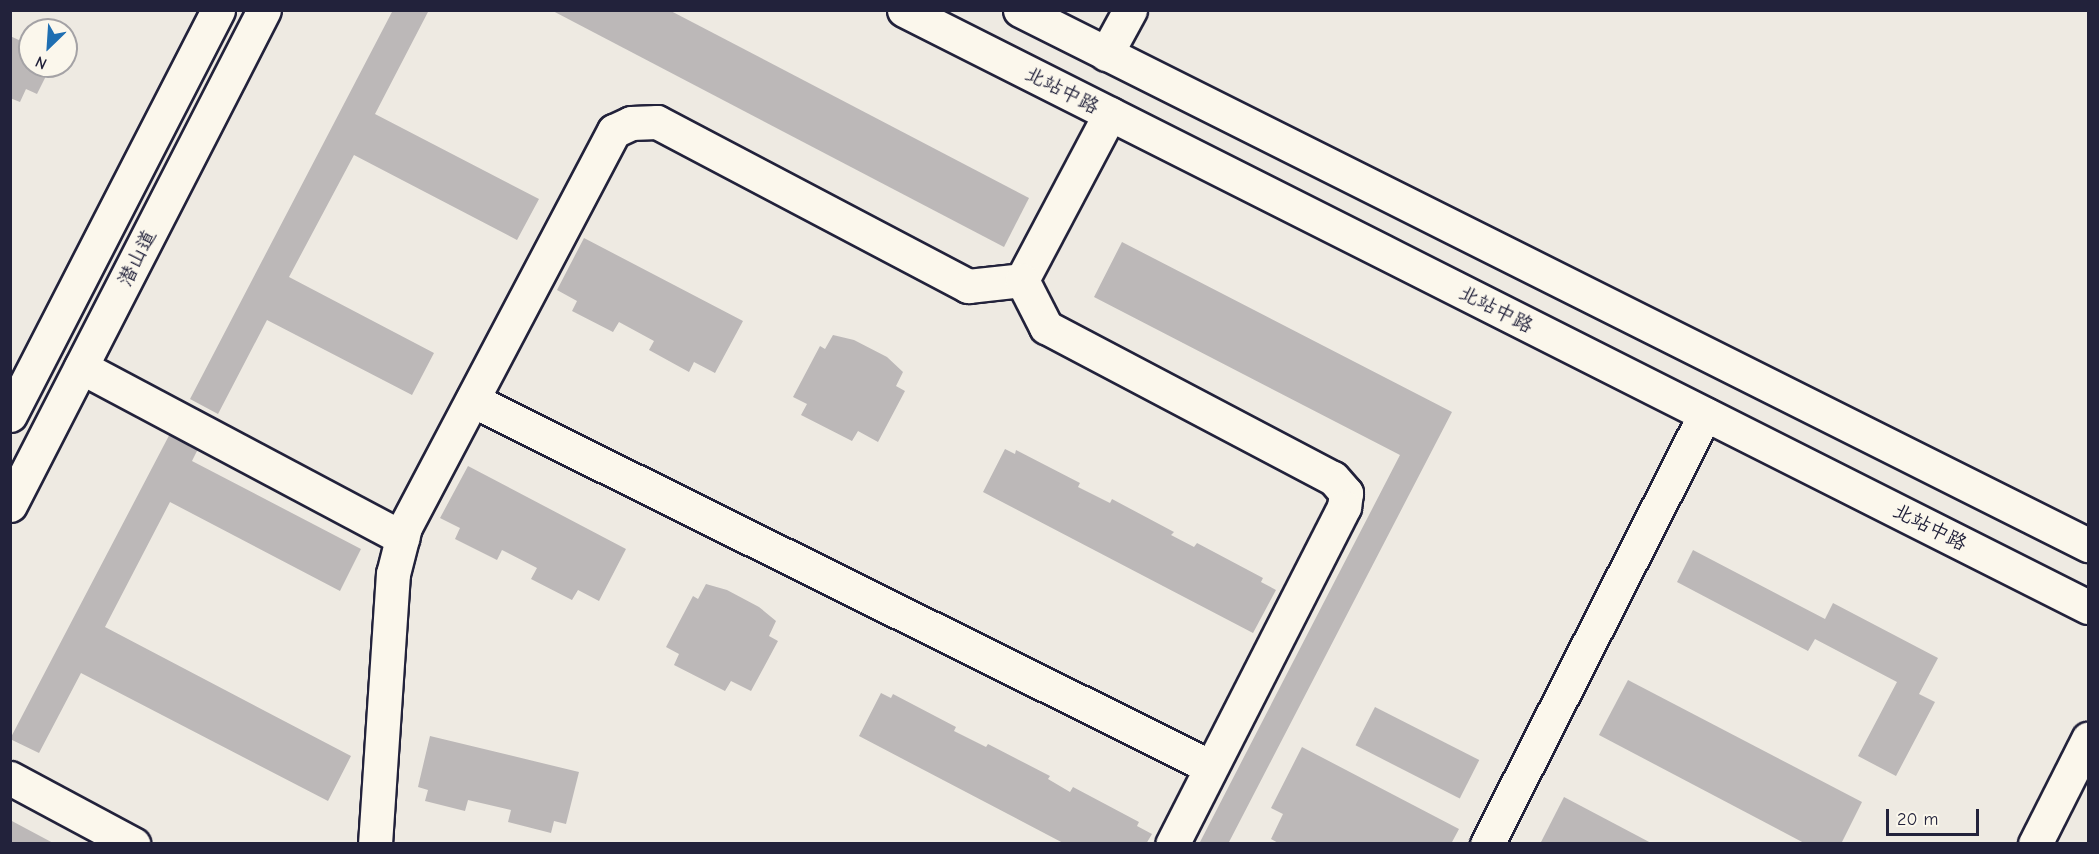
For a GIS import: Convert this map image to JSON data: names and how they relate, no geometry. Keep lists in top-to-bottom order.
{
  "streets": {
    "main road": ["北站中路", "潜山道"]
  },
  "scale_bar": "20 m",
  "north": "bottom left"
}
